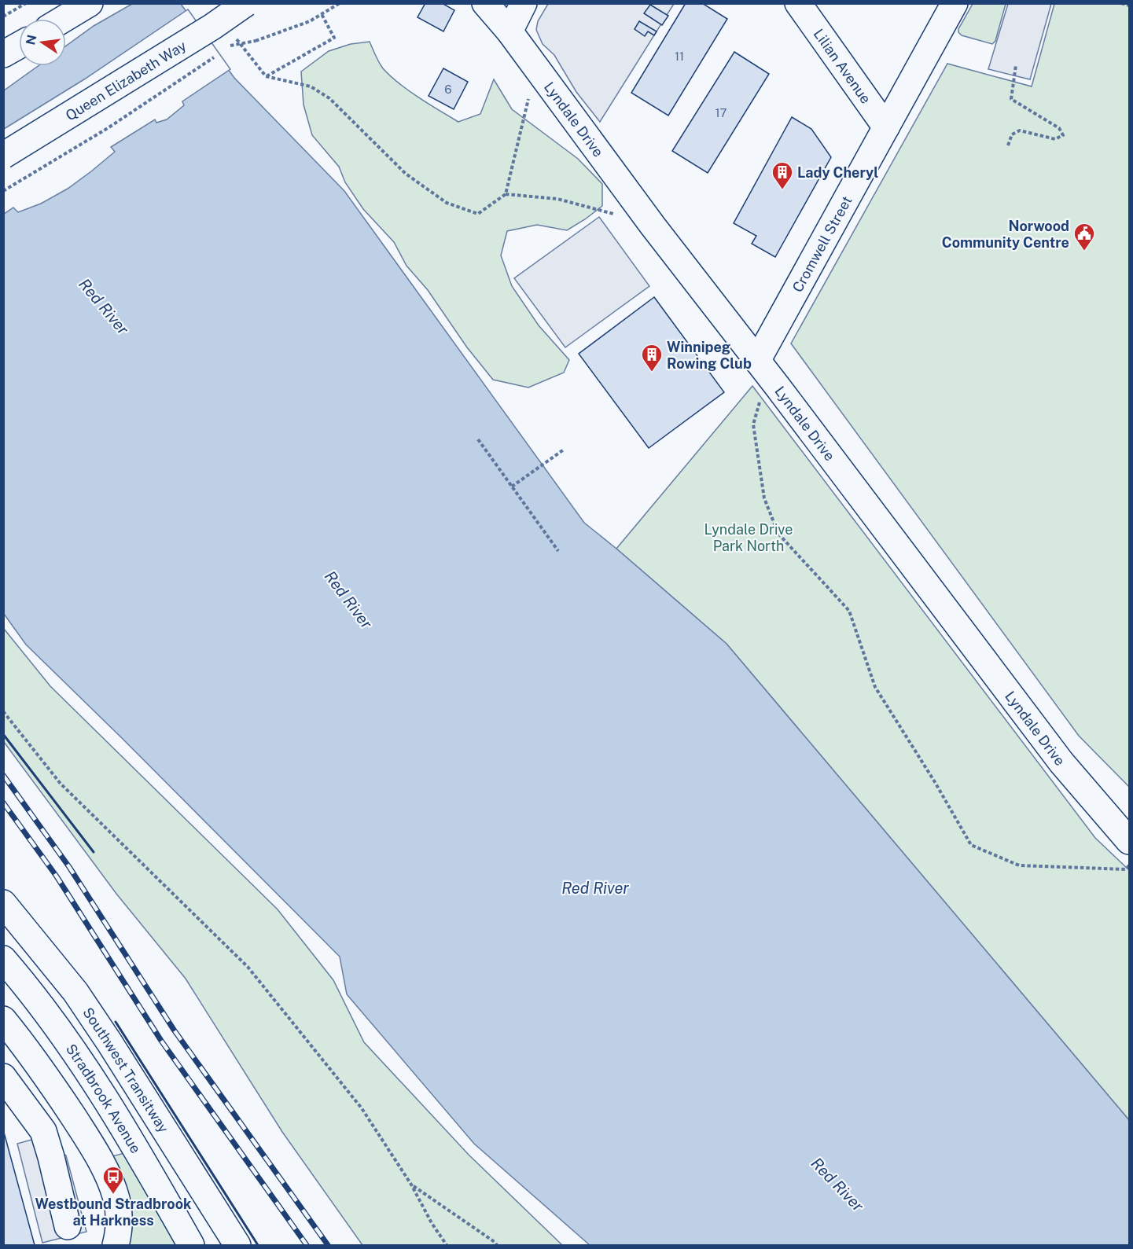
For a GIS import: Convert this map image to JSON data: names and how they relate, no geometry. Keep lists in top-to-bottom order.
{
  "streets": {
    "main road": [
      "Lilian Avenue",
      "Queen Elizabeth Way",
      "Lyndale Drive",
      "Cromwell Street",
      "Southwest Transitway",
      "Stradbrook Avenue"
    ]
  },
  "crossings": [
    ["Lilian Avenue", "Cromwell Street"],
    ["Lyndale Drive", "Cromwell Street"]
  ],
  "water": ["Red River"],
  "parks": ["Lyndale Drive Park North"],
  "places": {
    "building": ["Lady Cheryl", "Winnipeg Rowing Club"],
    "public building": ["Norwood Community Centre"],
    "bus stop": ["Westbound Stradbrook at Harkness"]
  },
  "house_numbers": ["11", "6", "17"],
  "north": "left"
}
